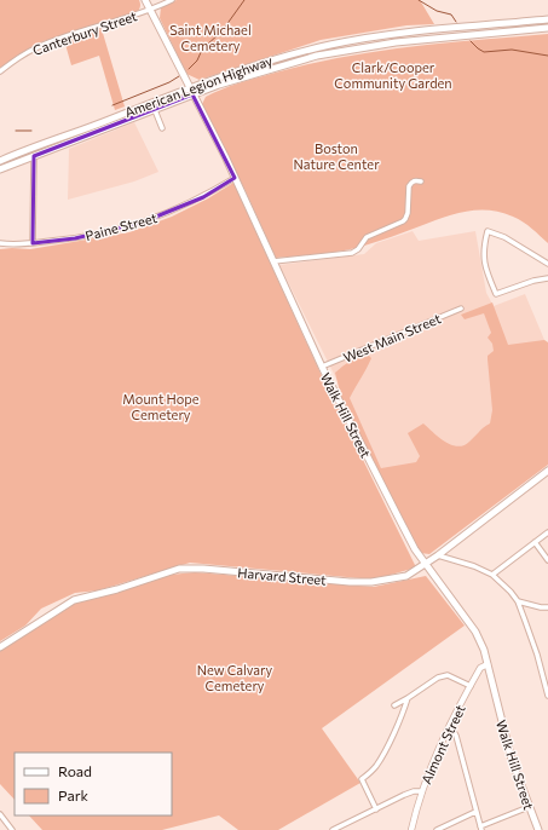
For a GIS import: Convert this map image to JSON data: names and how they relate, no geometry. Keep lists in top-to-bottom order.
{
  "streets": {
    "main road": ["American Legion Highway", "Walk Hill Street", "Harvard Street"],
    "street": [
      "Canterbury Street",
      "Paine Street",
      "West Main Street",
      "Almont Street"
    ]
  },
  "crossings": [
    ["Canterbury Street", "Walk Hill Street"],
    ["American Legion Highway", "Walk Hill Street"],
    ["Paine Street", "Walk Hill Street"],
    ["West Main Street", "Walk Hill Street"],
    ["Walk Hill Street", "Harvard Street"],
    ["Walk Hill Street", "Almont Street"]
  ],
  "parks": [
    "Saint Michael Cemetery",
    "Clark/Cooper Community Garden",
    "Boston Nature Center",
    "Mount Hope Cemetery",
    "New Calvary Cemetery"
  ],
  "legend": ["Road", "Park"]
}
